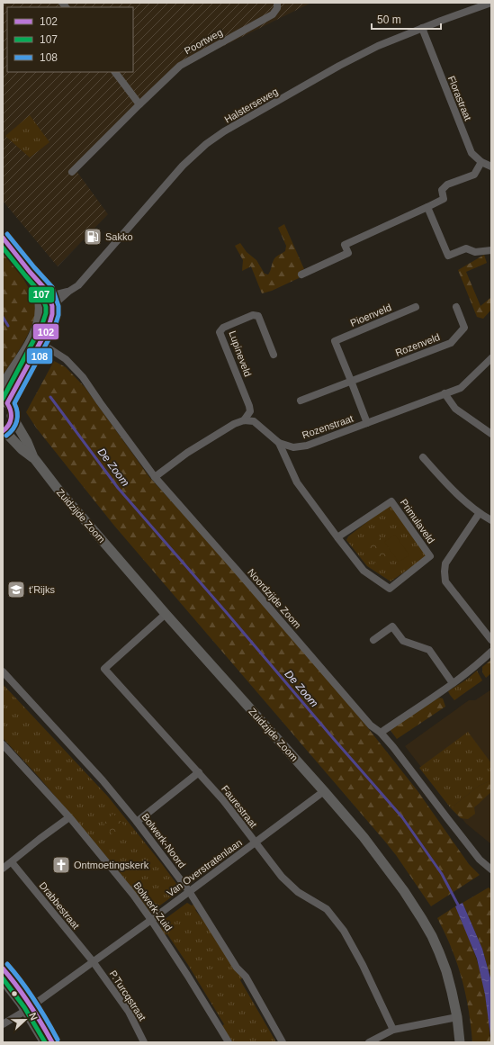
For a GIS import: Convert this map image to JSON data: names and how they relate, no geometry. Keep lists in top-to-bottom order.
{
  "streets": {
    "main road": ["Zuidzijde Zoom"],
    "street": [
      "Poortweg",
      "Florastraat",
      "Halsterseweg",
      "Pioenveld",
      "Rozenveld",
      "Lupineveld",
      "Rozenstraat",
      "Primulaveld",
      "Noordzijde Zoom",
      "Faurestraat",
      "Bolwerk-Noord",
      "Van Overstratenlaan",
      "Drabbestraat",
      "Bolwerk-Zuid",
      "P.Turcqstraat"
    ]
  },
  "crossings": [
    ["Florastraat", "Halsterseweg"],
    ["Pioenveld", "Rozenveld"],
    ["Lupineveld", "Rozenstraat"],
    ["Rozenstraat", "Primulaveld"],
    ["Zuidzijde Zoom", "Faurestraat"],
    ["Zuidzijde Zoom", "Van Overstratenlaan"],
    ["Faurestraat", "Van Overstratenlaan"],
    ["Bolwerk-Noord", "Van Overstratenlaan"],
    ["Van Overstratenlaan", "Drabbestraat"],
    ["Van Overstratenlaan", "Bolwerk-Zuid"],
    ["Van Overstratenlaan", "P.Turcqstraat"],
    ["Drabbestraat", "P.Turcqstraat"]
  ],
  "water": ["De Zoom"],
  "places": {
    "fuel station": ["Sakko"],
    "school or university": ["t'Rijks"],
    "church": ["Ontmoetingskerk"]
  },
  "lines": ["transit line 108", "transit line 102", "transit line 107"],
  "legend": ["102", "107", "108"],
  "scale_bar": "50 m",
  "north": "right"
}
